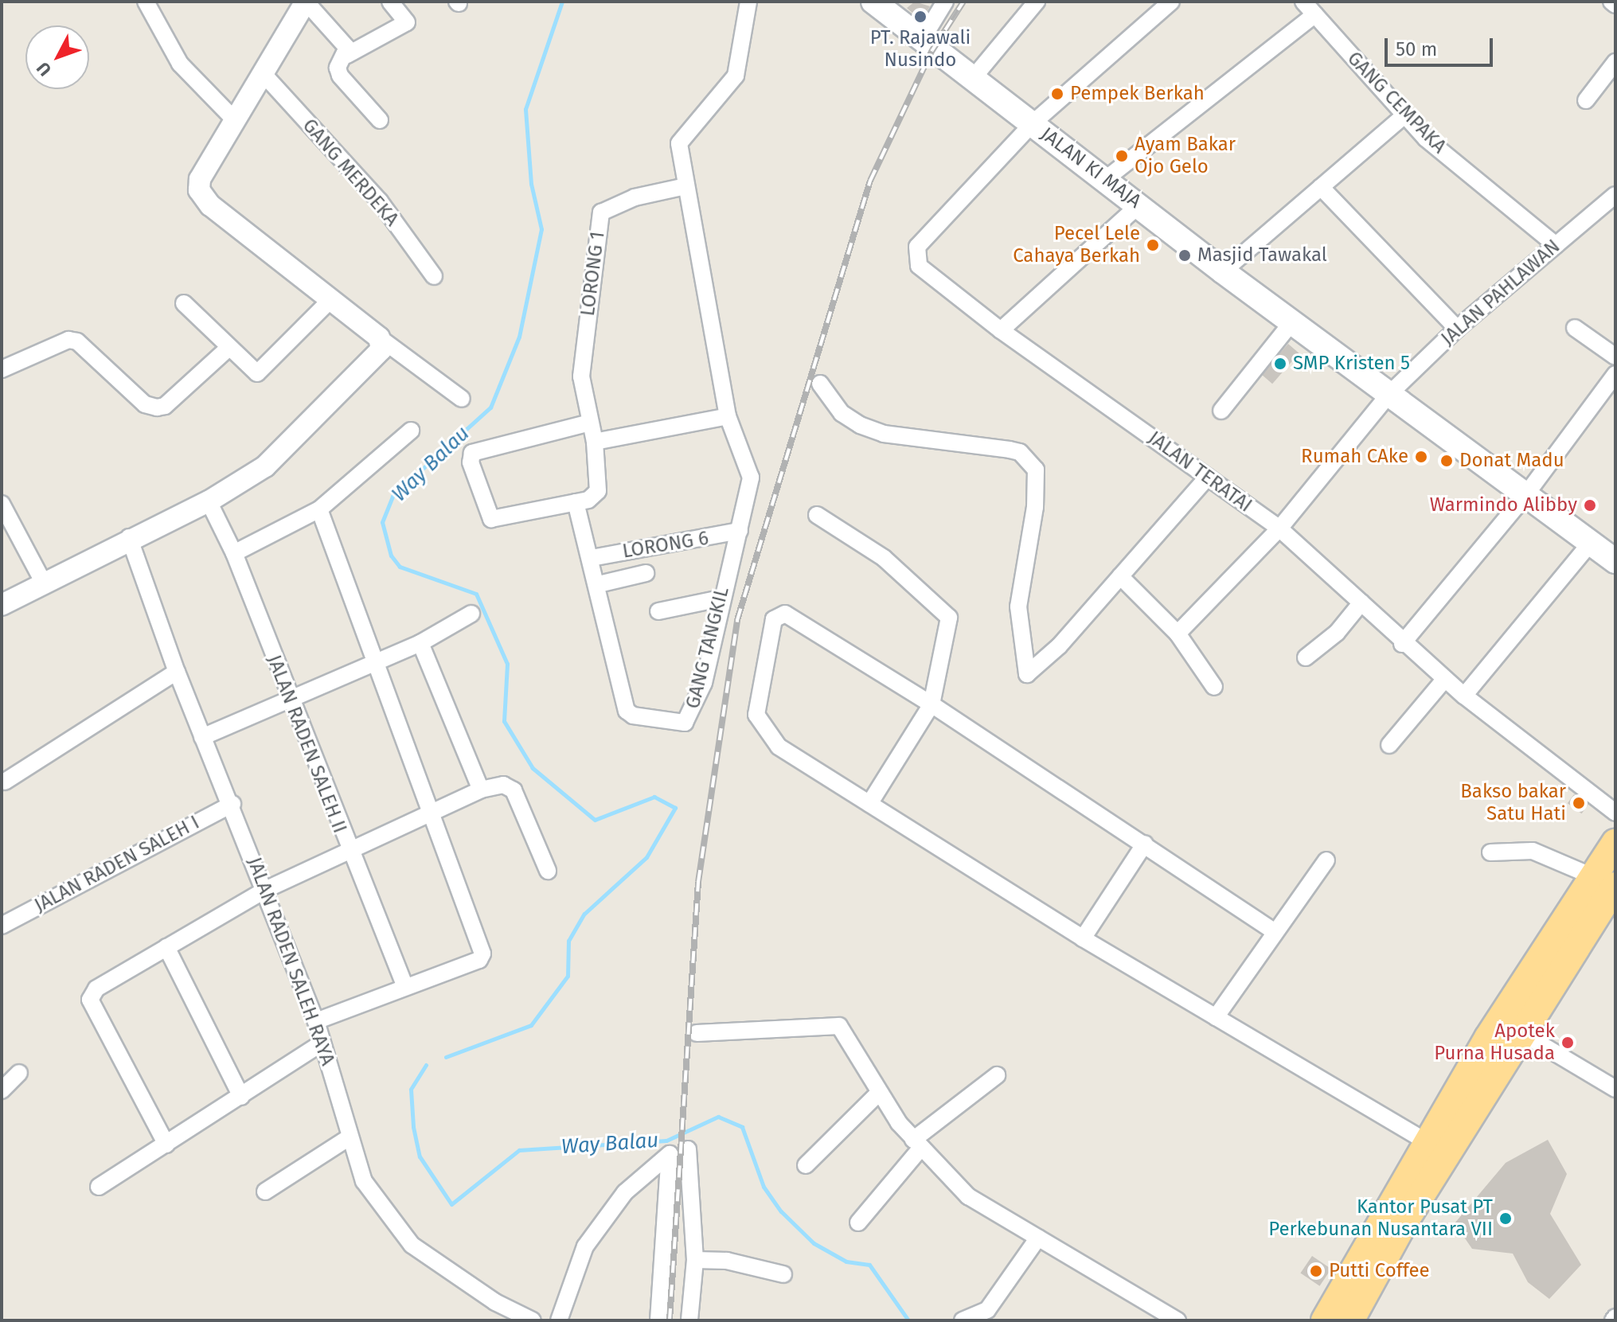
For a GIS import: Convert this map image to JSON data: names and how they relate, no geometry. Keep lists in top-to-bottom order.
{
  "streets": {
    "main road": ["JALAN KI MAJA"],
    "street": [
      "GANG CEMPAKA",
      "GANG MERDEKA",
      "LORONG 1",
      "JALAN PAHLAWAN",
      "JALAN TERATAI",
      "LORONG 6",
      "GANG TANGKIL",
      "JALAN RADEN SALEH II",
      "JALAN RADEN SALEH I",
      "JALAN RADEN SALEH RAYA"
    ]
  },
  "crossings": [
    ["GANG CEMPAKA", "JALAN PAHLAWAN"],
    ["JALAN KI MAJA", "JALAN PAHLAWAN"],
    ["JALAN KI MAJA", "JALAN TERATAI"],
    ["LORONG 1", "GANG TANGKIL"],
    ["JALAN PAHLAWAN", "JALAN TERATAI"],
    ["LORONG 6", "GANG TANGKIL"],
    ["JALAN RADEN SALEH I", "JALAN RADEN SALEH RAYA"]
  ],
  "water": ["Way Balau"],
  "places": [
    "PT. Rajawali Nusindo",
    "Pempek Berkah",
    "Ayam Bakar Ojo Gelo",
    "Pecel Lele Cahaya Berkah",
    "Masjid Tawakal",
    "SMP Kristen 5",
    "Rumah CAke",
    "Donat Madu",
    "Warmindo Alibby",
    "Bakso bakar Satu Hati",
    "Apotek Purna Husada",
    "Kantor Pusat PT Perkebunan Nusantara VII",
    "Putti Coffee"
  ],
  "scale_bar": "50 m",
  "north": "bottom left"
}
